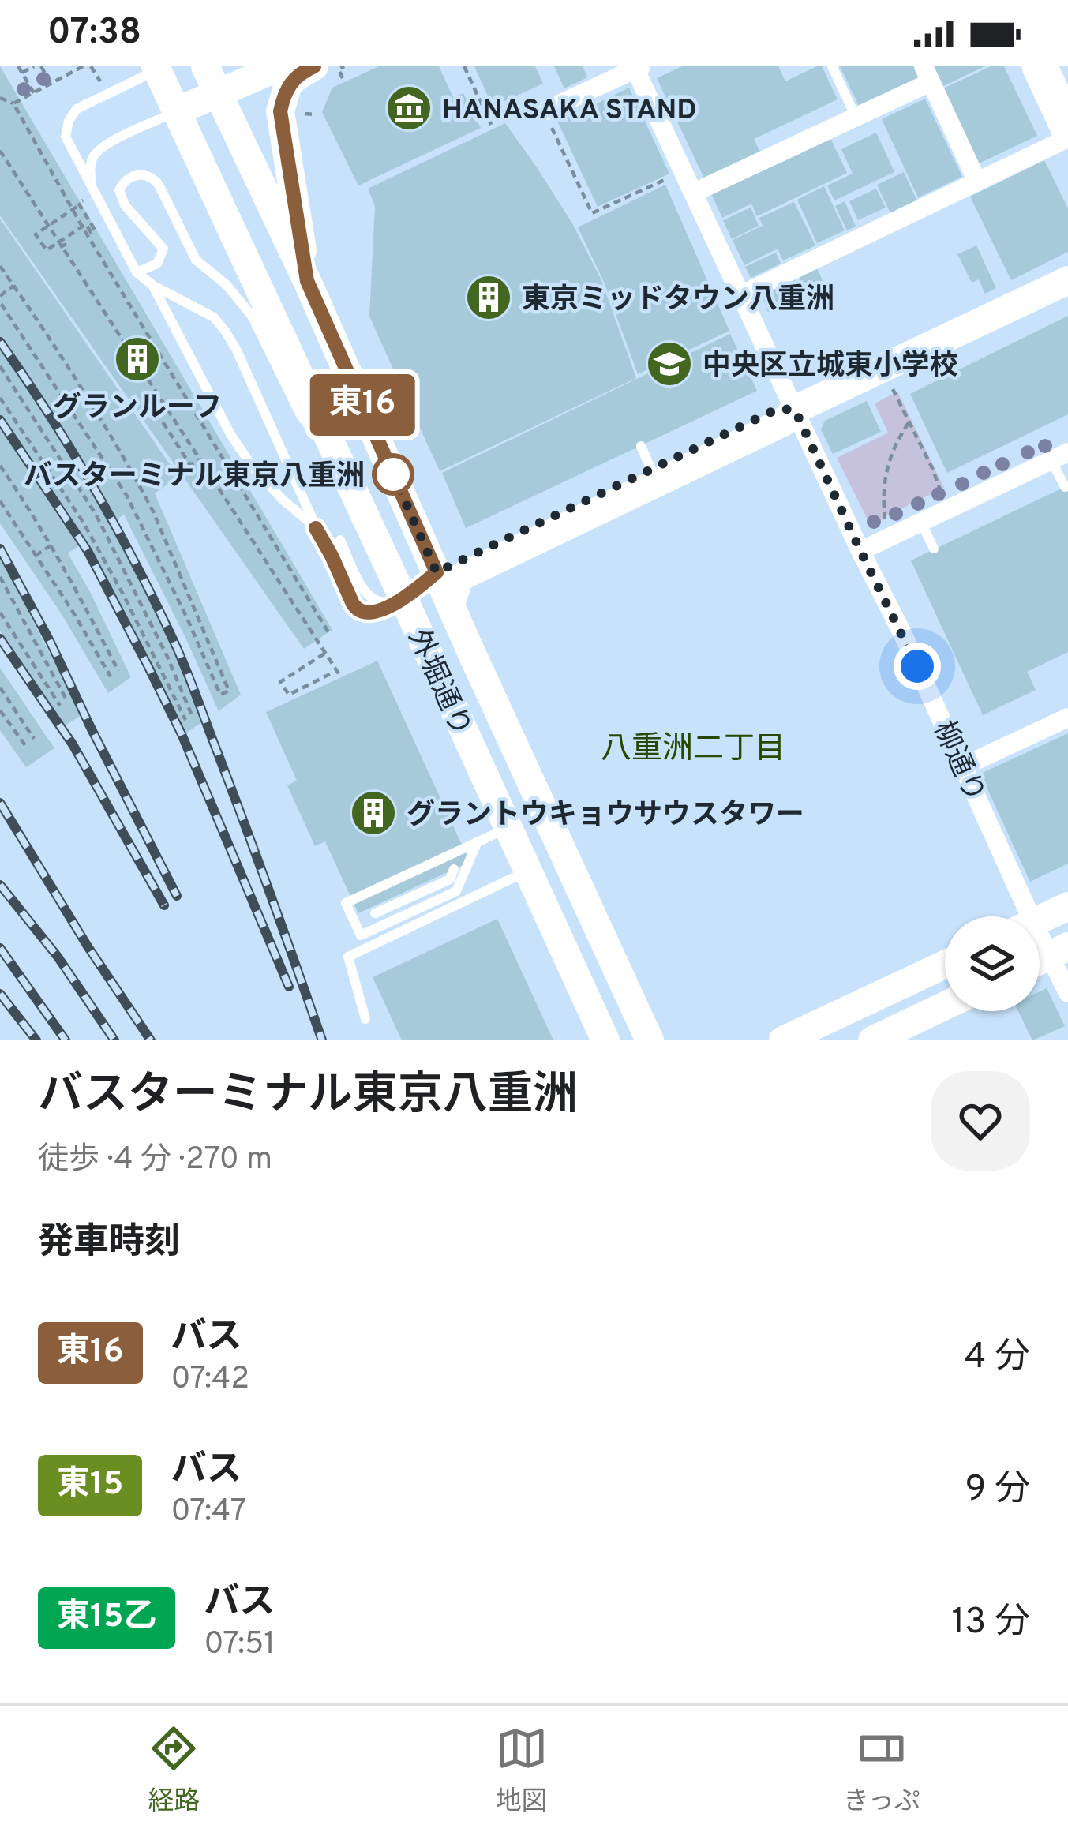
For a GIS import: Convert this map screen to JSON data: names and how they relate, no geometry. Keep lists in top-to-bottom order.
{
  "streets": {
    "main road": ["外堀通り"],
    "street": ["柳通り"]
  },
  "districts": ["八重洲二丁目"],
  "places": {
    "museum": ["HANASAKA STAND"],
    "building": ["東京ミッドタウン八重洲", "グランルーフ", "グラントウキョウサウスタワー"],
    "school or university": ["中央区立城東小学校"],
    "other": ["バスターミナル東京八重洲"]
  },
  "lines": ["bus line 東16"],
  "page": {
    "status": "07:38",
    "on_map": "東16",
    "heading": [
      ["バスターミナル東京八重洲", "徒歩 · 4 分 · 270 m"],
      "発車時刻"
    ],
    "list": [
      {
        "mark": "東16",
        "name": "バス",
        "note": "07:42",
        "value": "4 分"
      },
      {
        "mark": "東15",
        "name": "バス",
        "note": "07:47",
        "value": "9 分"
      },
      {
        "mark": "東15乙",
        "name": "バス",
        "note": "07:51",
        "value": "13 分"
      }
    ],
    "tabs": ["経路", "地図", "きっぷ"]
  }
}
